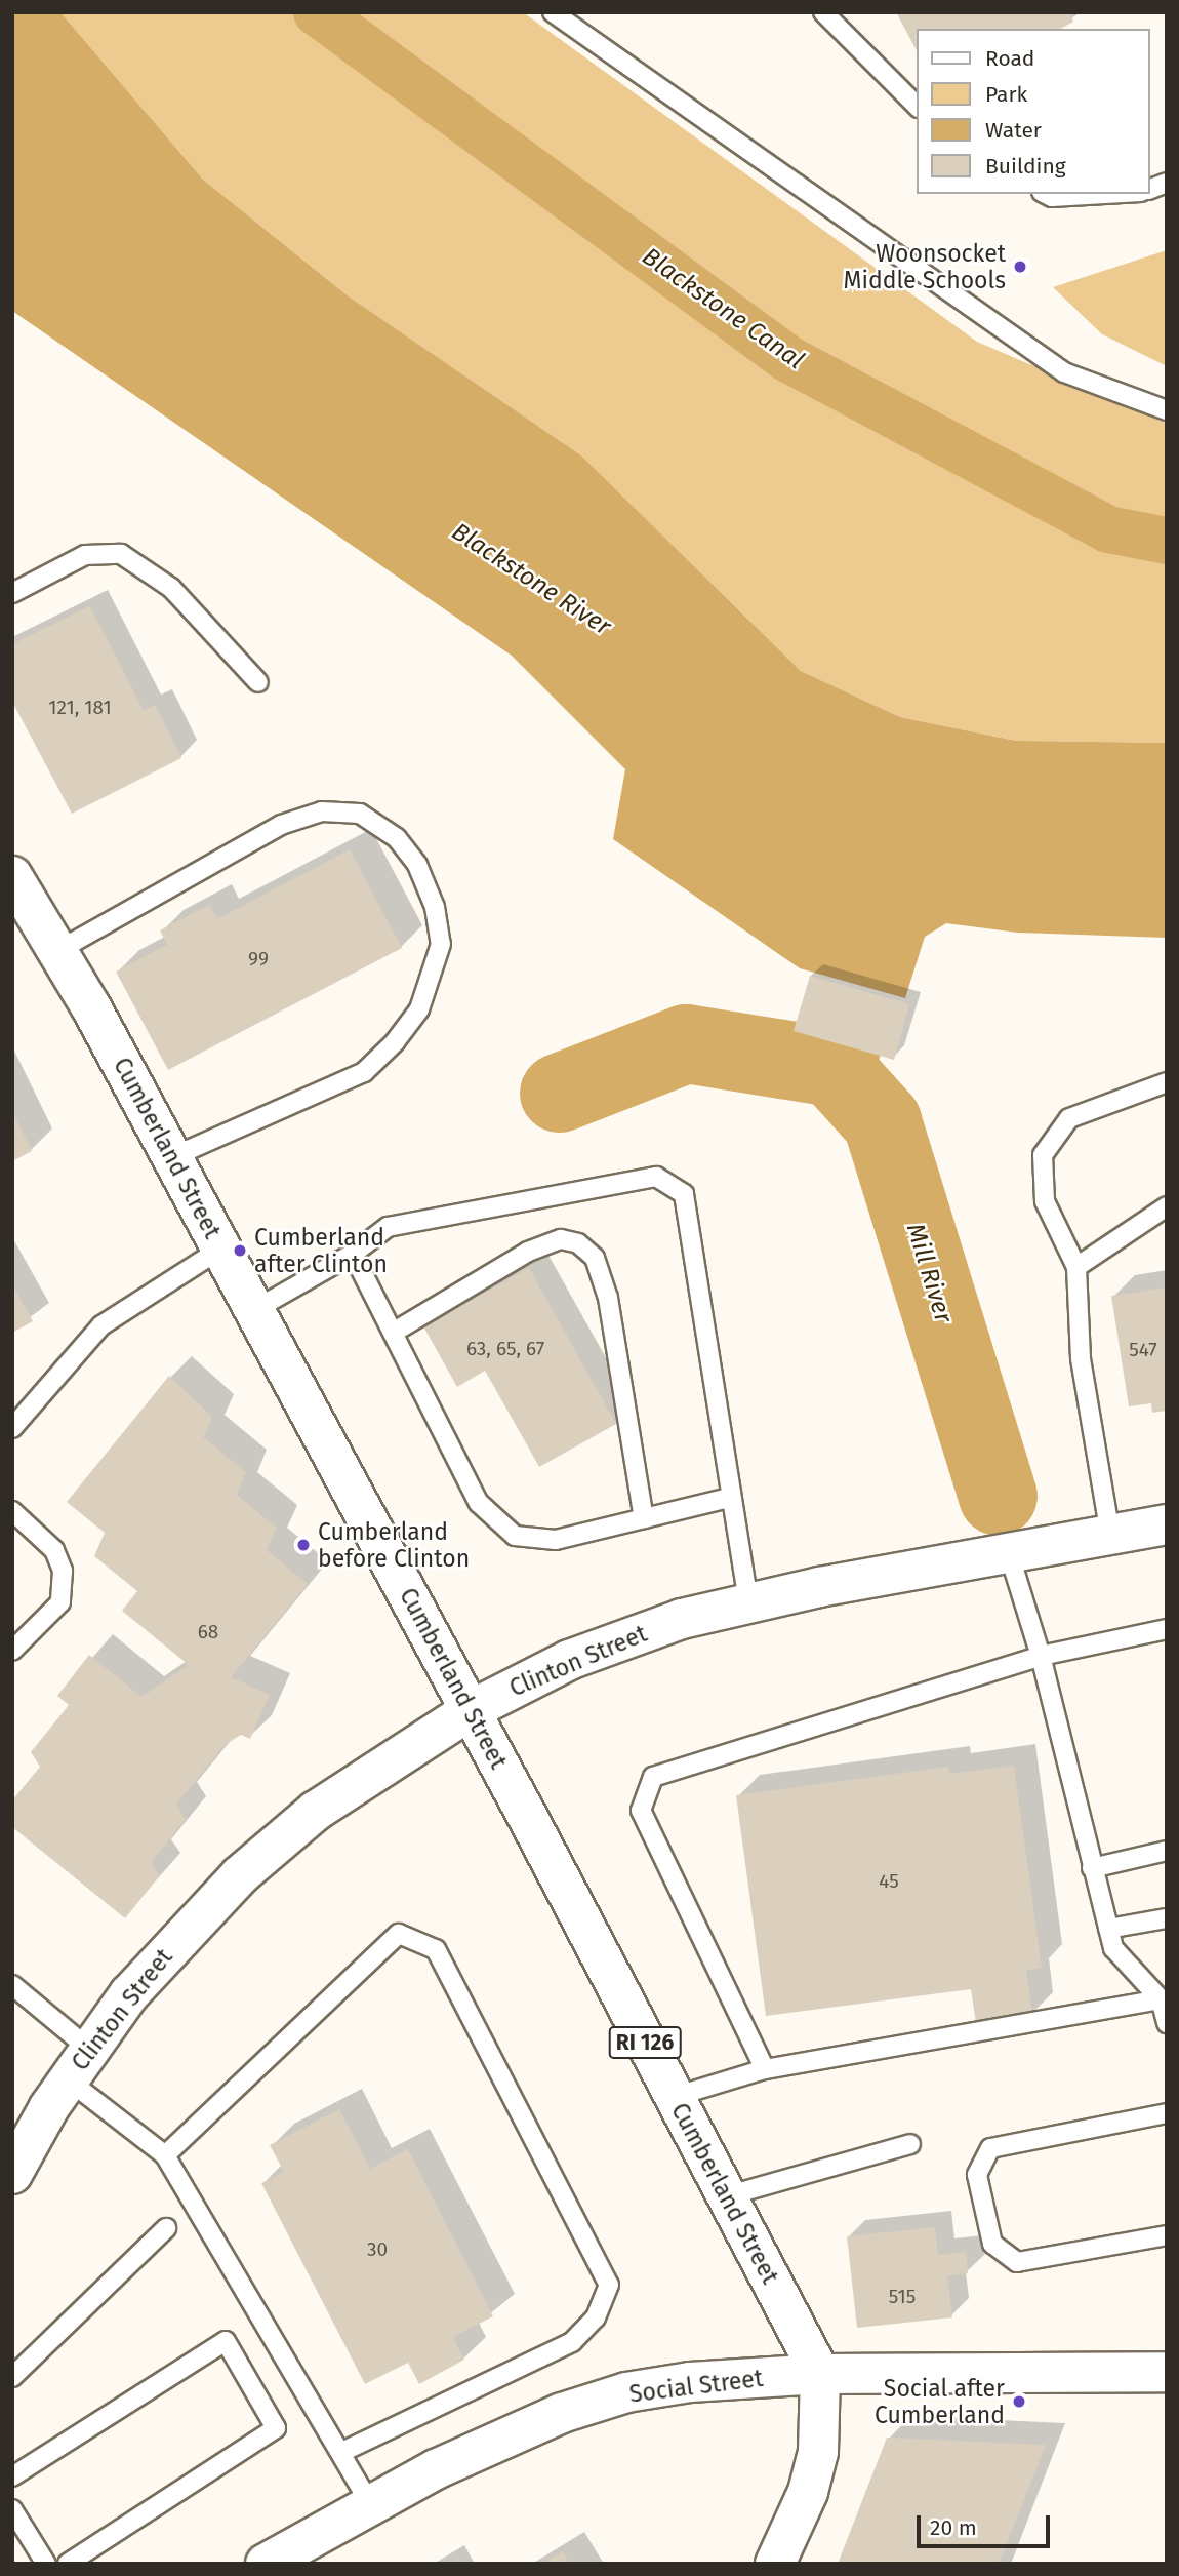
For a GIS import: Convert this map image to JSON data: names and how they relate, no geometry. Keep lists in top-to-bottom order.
{
  "streets": {
    "main road": [
      "Cumberland Street",
      "Clinton Street",
      "RI 126",
      "Social Street"
    ]
  },
  "crossings": [
    ["Cumberland Street", "Clinton Street"],
    ["Cumberland Street", "Social Street"]
  ],
  "water": ["Blackstone Canal", "Blackstone River", "Mill River"],
  "places": [
    "Woonsocket Middle Schools",
    "Cumberland after Clinton",
    "Cumberland before Clinton",
    "Social after Cumberland"
  ],
  "house_numbers": [
    "121, 181",
    "99",
    "63, 65, 67",
    "547",
    "68",
    "45",
    "30",
    "515"
  ],
  "legend": [
    "Road",
    "Park",
    "Water",
    "Building"
  ],
  "scale_bar": "20 m"
}
